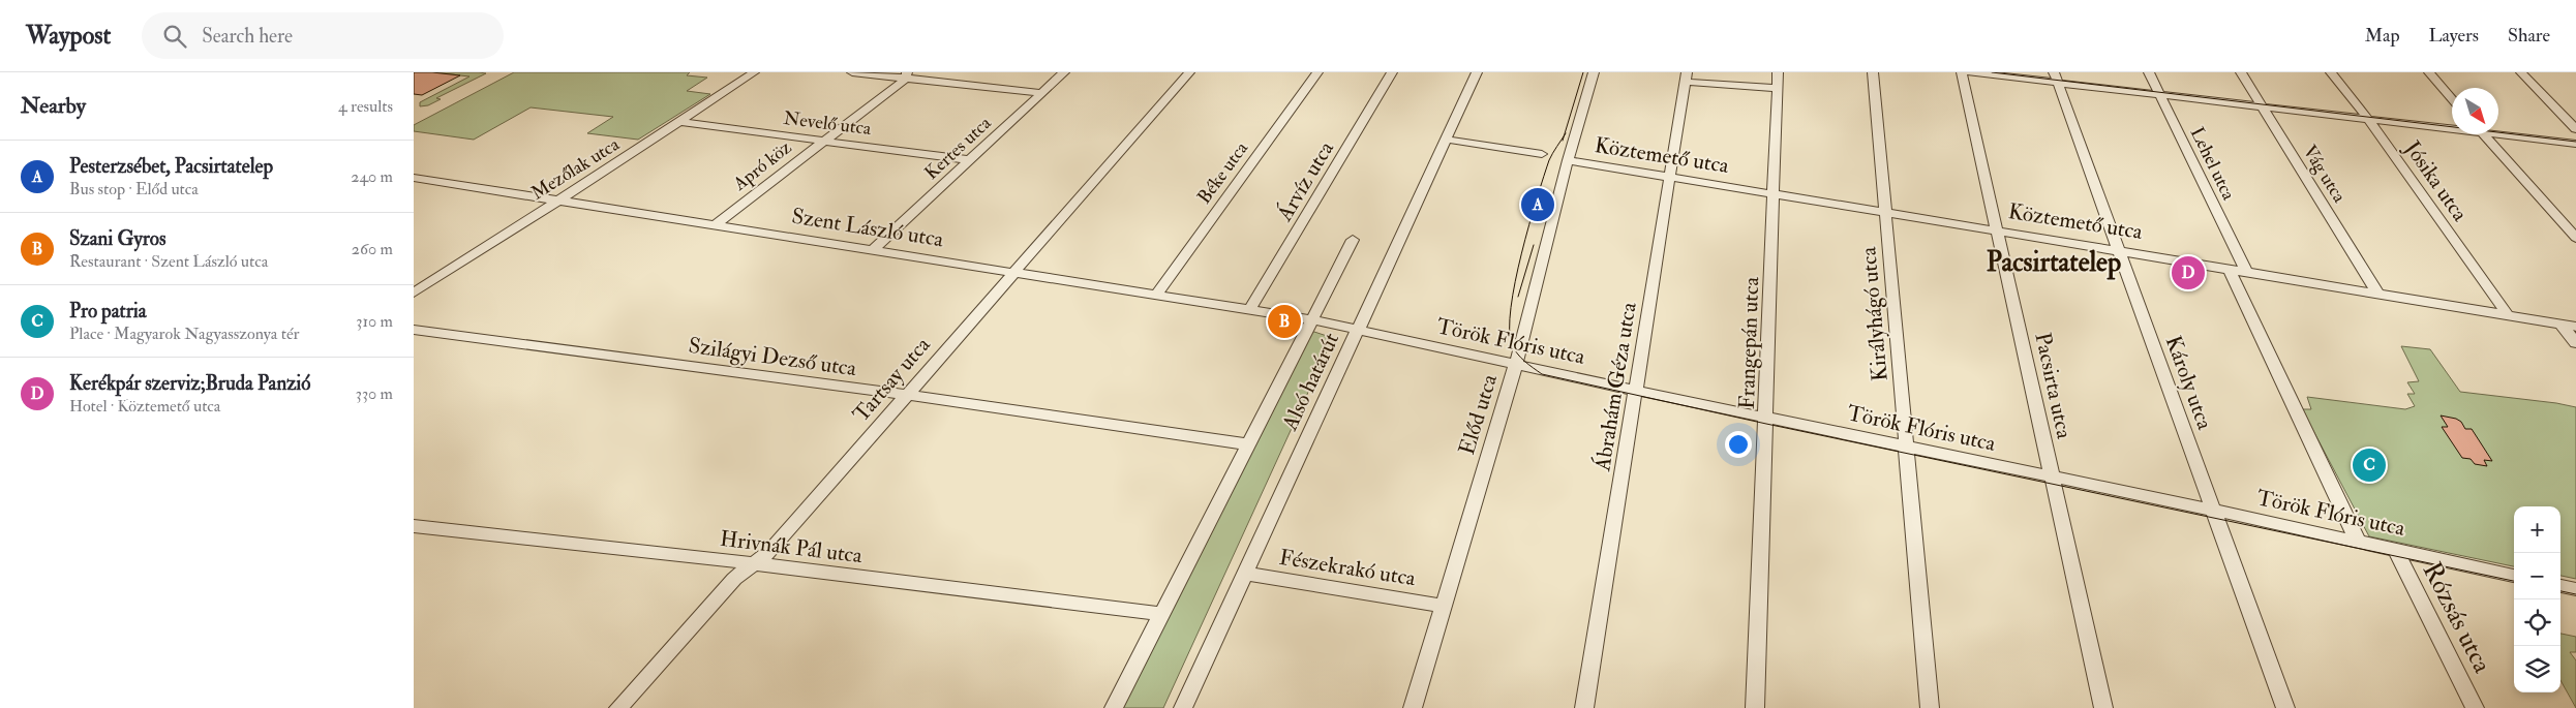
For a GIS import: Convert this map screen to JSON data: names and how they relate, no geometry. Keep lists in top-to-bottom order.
{
  "streets": {
    "street": [
      "Nevelő utca",
      "Kertes utca",
      "Köztemető utca",
      "Lehel utca",
      "Apró köz",
      "Mezőlak utca",
      "Béke utca",
      "Vág utca",
      "Árvíz utca",
      "Jósika utca",
      "Szent László utca",
      "Királyhágó utca",
      "Török Flóris utca",
      "Frangepán utca",
      "Szilágyi Dezső utca",
      "Tartsay utca",
      "Alsó határút",
      "Károly utca",
      "Pacsirta utca",
      "Ábrahám Géza utca",
      "Előd utca",
      "Hrivnák Pál utca",
      "Fészekrakó utca",
      "Rózsás utca"
    ]
  },
  "crossings": [
    ["Nevelő utca", "Kertes utca"],
    ["Nevelő utca", "Apró köz"],
    ["Nevelő utca", "Mezőlak utca"],
    ["Kertes utca", "Szent László utca"],
    ["Köztemető utca", "Lehel utca"],
    ["Köztemető utca", "Vág utca"],
    ["Köztemető utca", "Jósika utca"],
    ["Köztemető utca", "Királyhágó utca"],
    ["Köztemető utca", "Frangepán utca"],
    ["Köztemető utca", "Károly utca"],
    ["Köztemető utca", "Pacsirta utca"],
    ["Köztemető utca", "Ábrahám Géza utca"],
    ["Köztemető utca", "Előd utca"],
    ["Apró köz", "Szent László utca"],
    ["Mezőlak utca", "Szent László utca"],
    ["Béke utca", "Szent László utca"],
    ["Árvíz utca", "Szent László utca"],
    ["Szent László utca", "Török Flóris utca"],
    ["Szent László utca", "Tartsay utca"],
    ["Szent László utca", "Alsó határút"],
    ["Királyhágó utca", "Török Flóris utca"],
    ["Török Flóris utca", "Frangepán utca"],
    ["Török Flóris utca", "Alsó határút"],
    ["Török Flóris utca", "Károly utca"],
    ["Török Flóris utca", "Pacsirta utca"],
    ["Török Flóris utca", "Ábrahám Géza utca"],
    ["Török Flóris utca", "Előd utca"],
    ["Török Flóris utca", "Rózsás utca"],
    ["Szilágyi Dezső utca", "Tartsay utca"],
    ["Szilágyi Dezső utca", "Alsó határút"],
    ["Tartsay utca", "Hrivnák Pál utca"],
    ["Alsó határút", "Hrivnák Pál utca"],
    ["Alsó határút", "Fészekrakó utca"],
    ["Előd utca", "Fészekrakó utca"]
  ],
  "districts": ["Pacsirtatelep"],
  "north": "bottom right",
  "page": {
    "header": "Waypost",
    "search": "Search here",
    "nav": ["Map", "Layers", "Share"],
    "heading": ["Nearby", "4 results"],
    "list": [
      {
        "mark": "A",
        "name": "Pesterzsébet, Pacsirtatelep",
        "note": "Bus stop · Előd utca",
        "value": "240 m"
      },
      {
        "mark": "B",
        "name": "Szani Gyros",
        "note": "Restaurant · Szent László utca",
        "value": "260 m"
      },
      {
        "mark": "C",
        "name": "Pro patria",
        "note": "Place · Magyarok Nagyasszonya tér",
        "value": "310 m"
      },
      {
        "mark": "D",
        "name": "Kerékpár szerviz;Bruda Panzió",
        "note": "Hotel · Köztemető utca",
        "value": "330 m"
      }
    ],
    "pins": [
      "A",
      "D",
      "B",
      "C"
    ],
    "map_buttons": ["+", "−"]
  }
}
